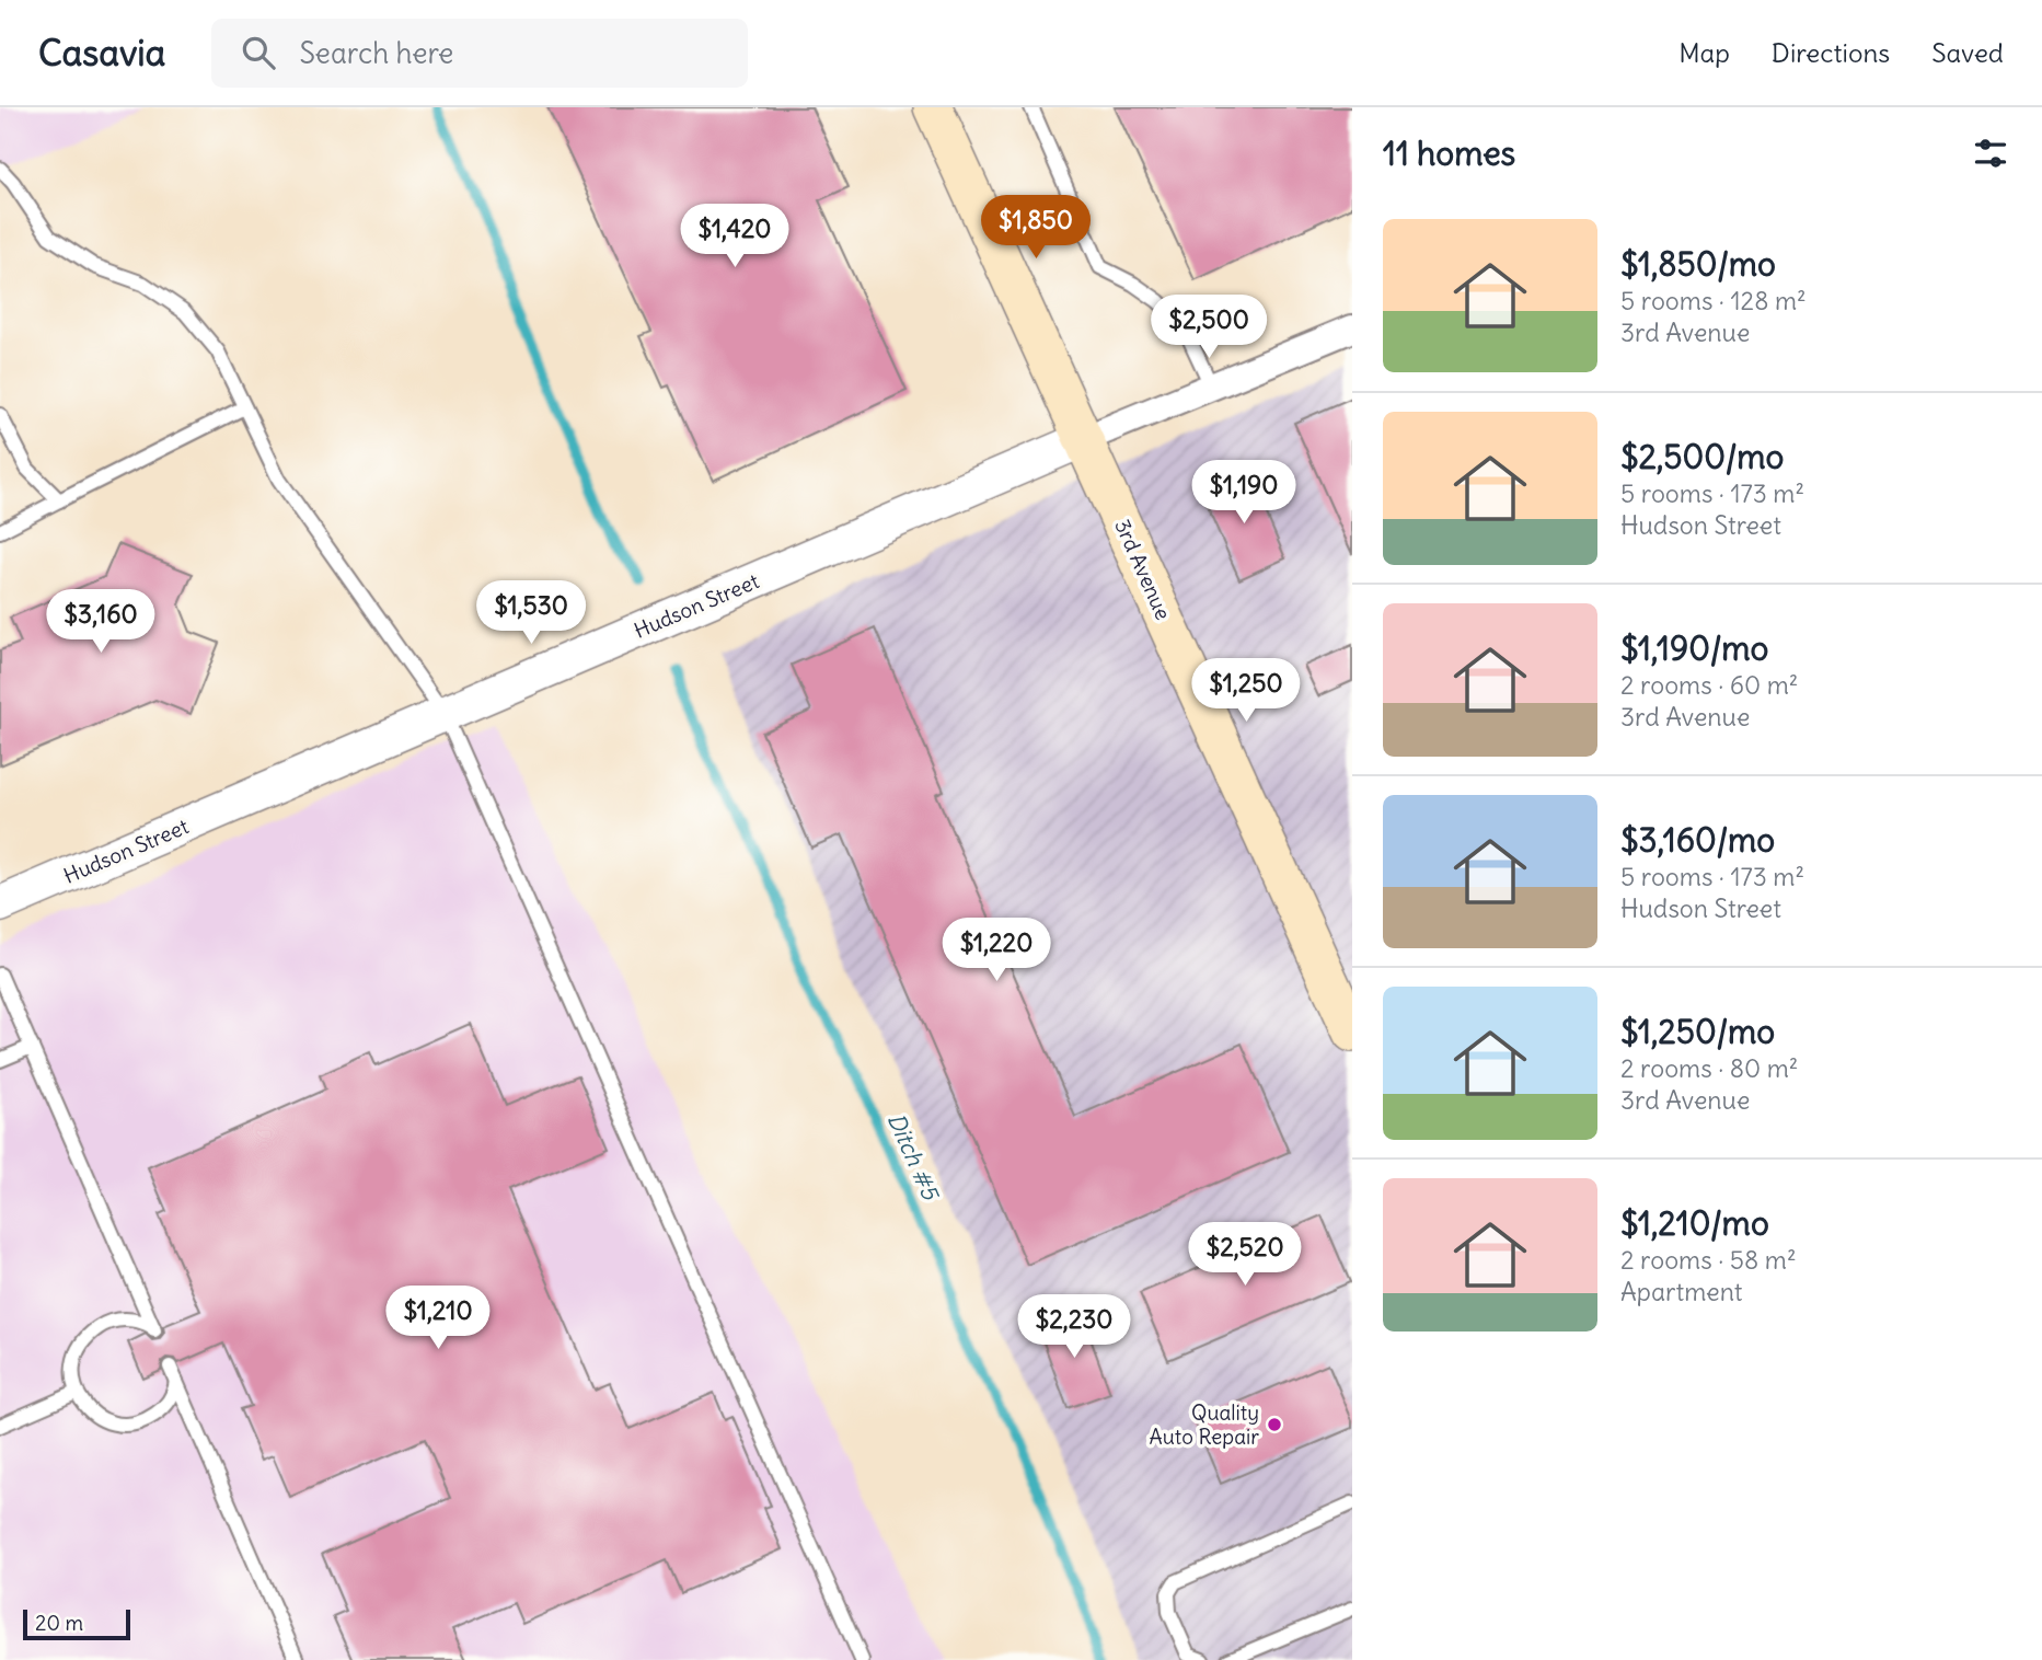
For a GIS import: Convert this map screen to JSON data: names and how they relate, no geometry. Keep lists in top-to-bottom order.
{
  "streets": {
    "main road": ["3rd Avenue"],
    "street": ["Hudson Street"]
  },
  "crossings": [
    ["3rd Avenue", "Hudson Street"]
  ],
  "water": ["Ditch #5"],
  "places": ["Quality Auto Repair"],
  "scale_bar": "20 m",
  "page": {
    "header": "Casavia",
    "search": "Search here",
    "nav": ["Map", "Directions", "Saved"],
    "heading": "11 homes",
    "price": [
      "$1,850",
      "$1,420",
      "$2,500",
      "$1,190",
      "$1,530",
      "$3,160",
      "$1,250",
      "$1,220",
      "$2,520",
      "$1,210",
      "$2,230"
    ],
    "list": [
      {
        "name": "$1,850/mo",
        "note": "5 rooms · 128 m² · 3rd Avenue"
      },
      {
        "name": "$2,500/mo",
        "note": "5 rooms · 173 m² · Hudson Street"
      },
      {
        "name": "$1,190/mo",
        "note": "2 rooms · 60 m² · 3rd Avenue"
      },
      {
        "name": "$3,160/mo",
        "note": "5 rooms · 173 m² · Hudson Street"
      },
      {
        "name": "$1,250/mo",
        "note": "2 rooms · 80 m² · 3rd Avenue"
      },
      {
        "name": "$1,210/mo",
        "note": "2 rooms · 58 m² · Apartment"
      }
    ],
    "scale": "20 m"
  }
}
